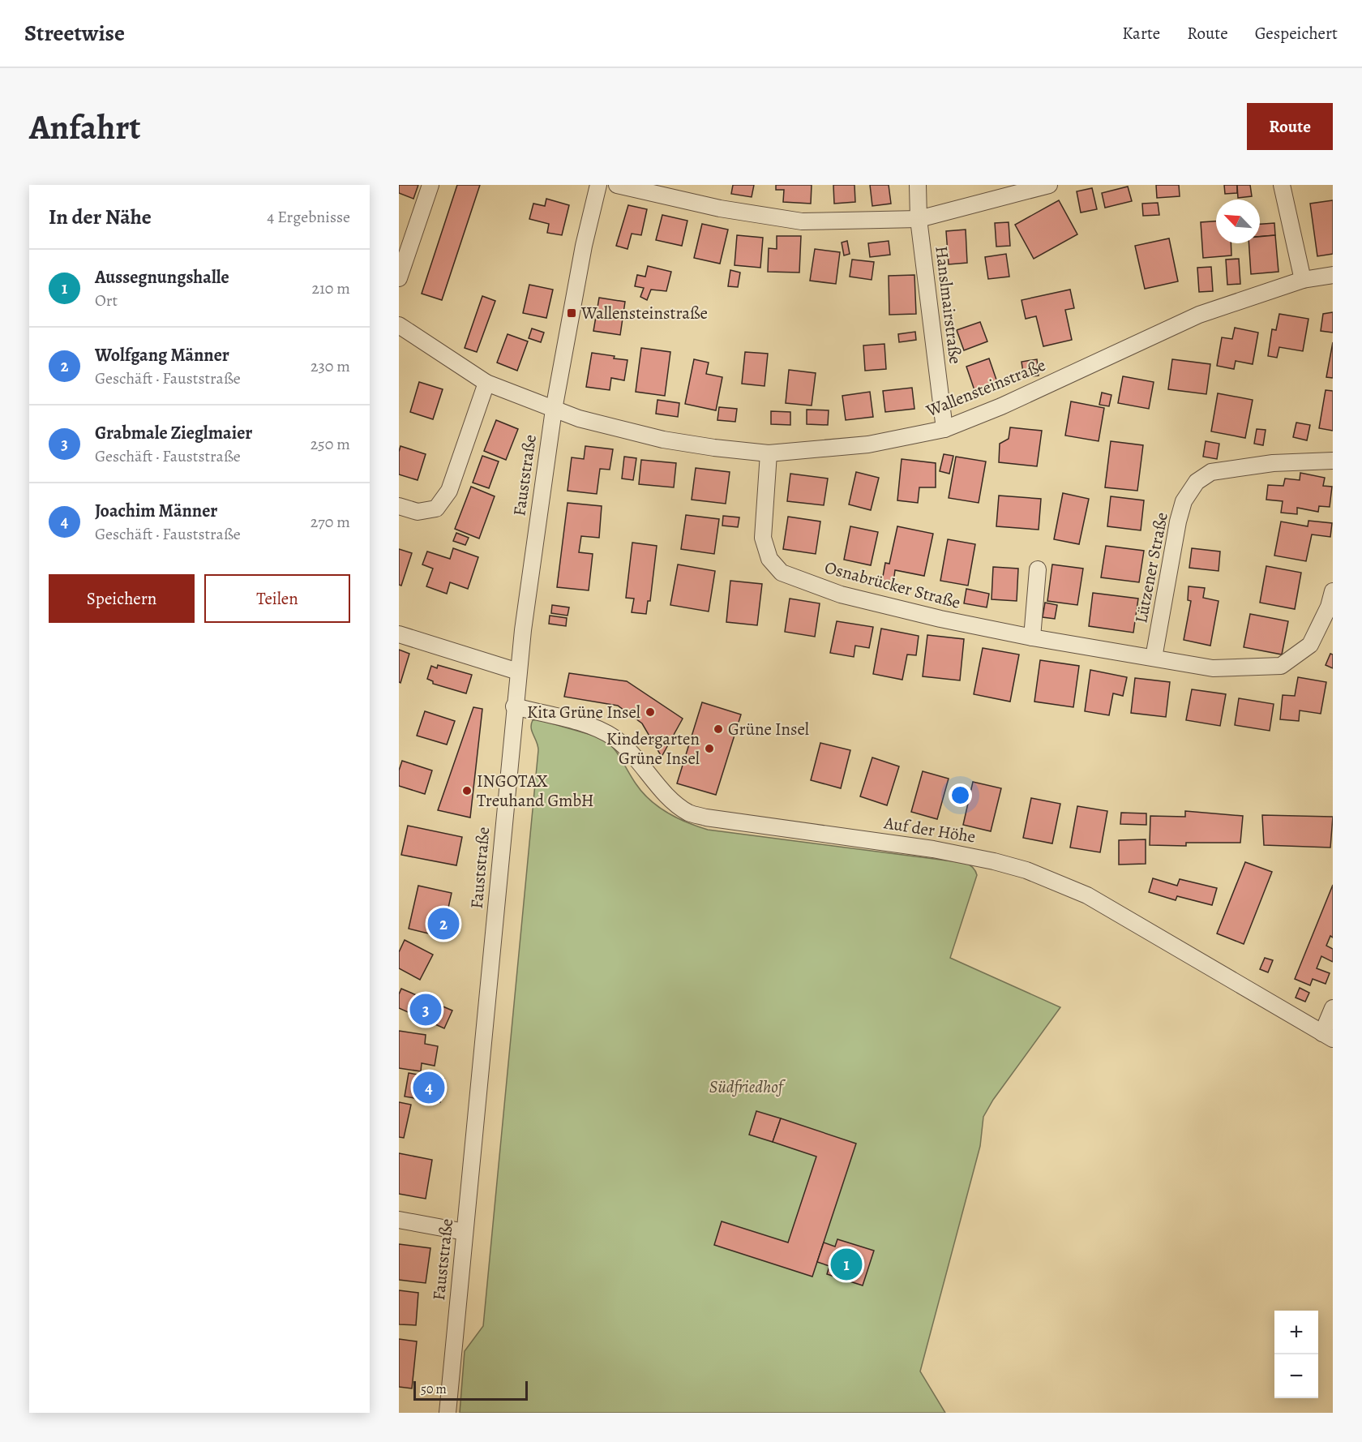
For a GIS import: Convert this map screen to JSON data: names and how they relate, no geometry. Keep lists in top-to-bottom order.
{
  "streets": {
    "street": [
      "Hanslmairstraße",
      "Wallensteinstraße",
      "Fauststraße",
      "Lützener Straße",
      "Osnabrücker Straße",
      "Auf der Höhe"
    ]
  },
  "crossings": [
    ["Hanslmairstraße", "Wallensteinstraße"],
    ["Wallensteinstraße", "Fauststraße"],
    ["Wallensteinstraße", "Osnabrücker Straße"],
    ["Fauststraße", "Auf der Höhe"],
    ["Lützener Straße", "Osnabrücker Straße"]
  ],
  "parks": ["Südfriedhof"],
  "places": {
    "transit": ["Wallensteinstraße"],
    "other": [
      "Kita Grüne Insel",
      "Grüne Insel",
      "Kindergarten Grüne Insel",
      "INGOTAX Treuhand GmbH"
    ]
  },
  "scale_bar": "50 m",
  "north": "top left",
  "page": {
    "header": "Streetwise",
    "nav": ["Karte", "Route", "Gespeichert"],
    "buttons": [
      "Route",
      ["Speichern", "Teilen"]
    ],
    "title": "Anfahrt",
    "heading": ["In der Nähe", "4 Ergebnisse"],
    "list": [
      {
        "mark": "1",
        "name": "Aussegnungshalle",
        "note": "Ort",
        "value": "210 m"
      },
      {
        "mark": "2",
        "name": "Wolfgang Männer",
        "note": "Geschäft · Fauststraße",
        "value": "230 m"
      },
      {
        "mark": "3",
        "name": "Grabmale Zieglmaier",
        "note": "Geschäft · Fauststraße",
        "value": "250 m"
      },
      {
        "mark": "4",
        "name": "Joachim Männer",
        "note": "Geschäft · Fauststraße",
        "value": "270 m"
      }
    ],
    "pins": [
      "2",
      "3",
      "4",
      "1"
    ],
    "map_buttons": ["+", "−"],
    "scale": "50 m"
  }
}
